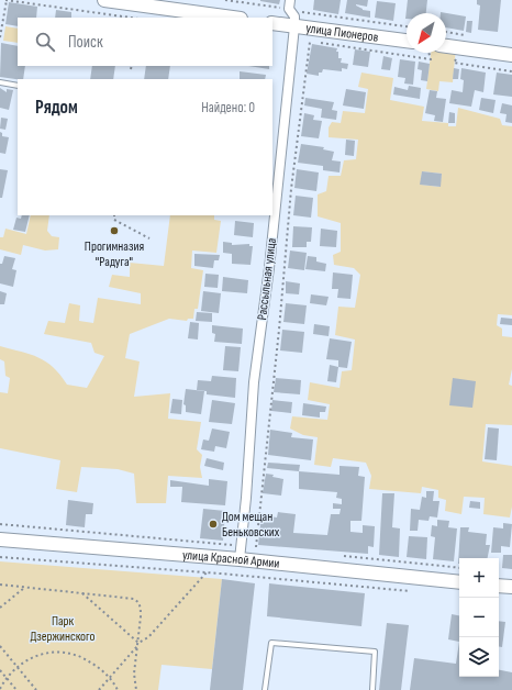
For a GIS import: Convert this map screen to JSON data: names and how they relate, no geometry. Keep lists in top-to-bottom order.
{
  "streets": {
    "main road": ["улица Пионеров", "улица Красной Армии"],
    "street": ["Рассыльная улица"]
  },
  "crossings": [
    ["улица Пионеров", "Рассыльная улица"],
    ["Рассыльная улица", "улица Красной Армии"]
  ],
  "parks": ["Парк Дзержинского"],
  "places": ["Прогимназия \"Радуга\"", "Дом мещан Беньковских"],
  "north": "bottom left",
  "page": {
    "search": "Поиск",
    "heading": ["Рядом", "Найдено: 0"],
    "map_buttons": ["+", "−"]
  }
}
